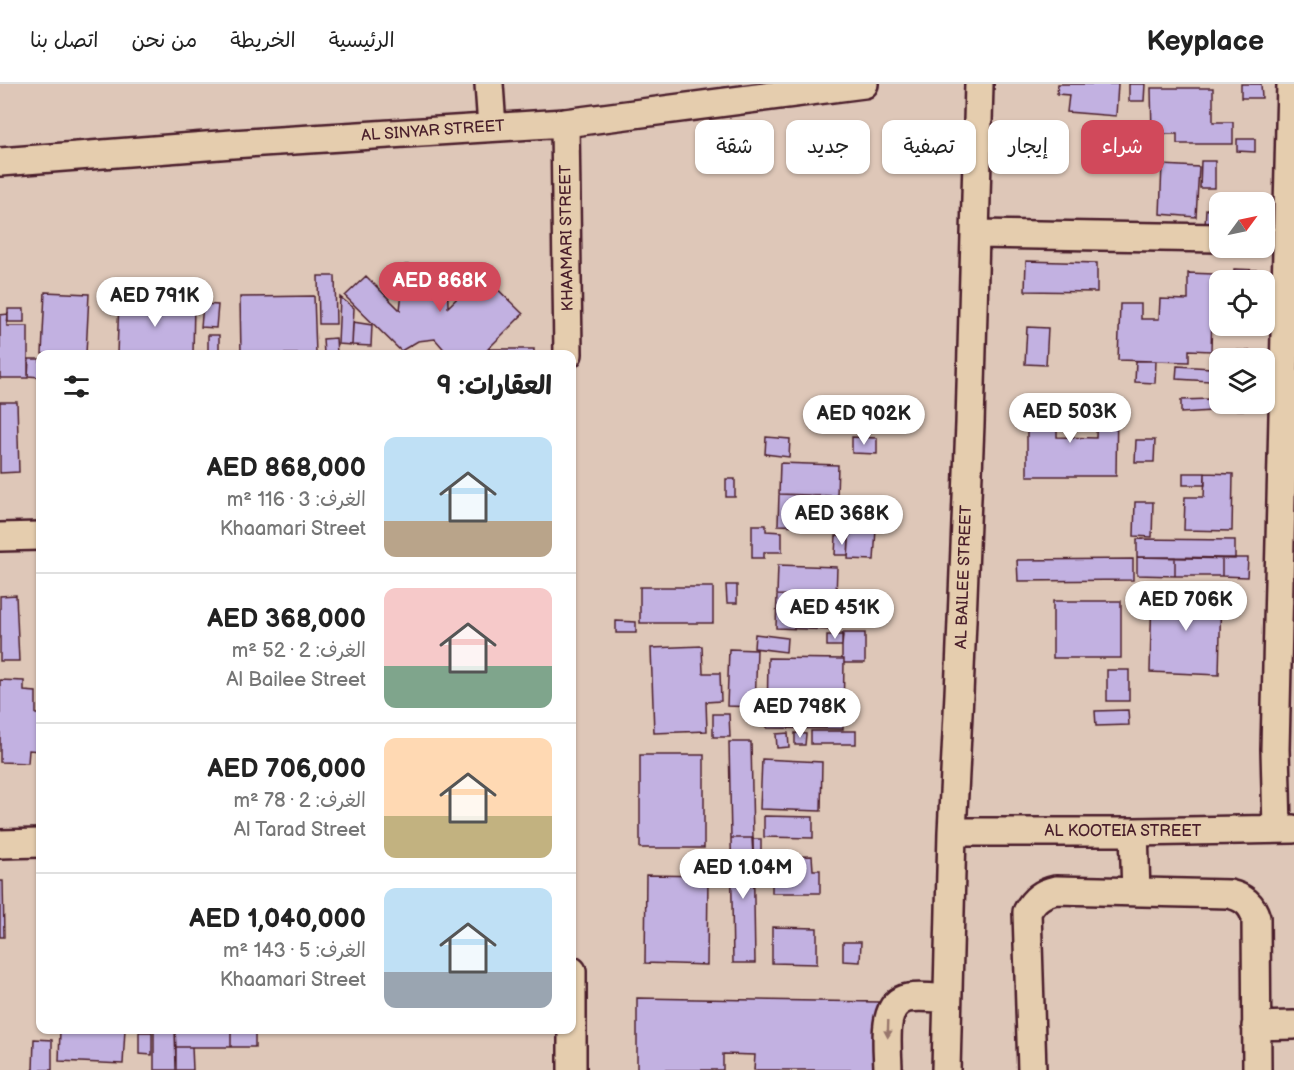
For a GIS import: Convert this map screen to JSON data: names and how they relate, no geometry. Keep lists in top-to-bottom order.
{
  "streets": {
    "street": [
      "AL SINYAR STREET",
      "KHAAMARI STREET",
      "AL BAILEE STREET",
      "AL KOOTEIA STREET"
    ]
  },
  "crossings": [
    ["AL SINYAR STREET", "KHAAMARI STREET"],
    ["AL BAILEE STREET", "AL KOOTEIA STREET"]
  ],
  "north": "top right",
  "page": {
    "header": "Keyplace",
    "nav": [
      "الرئيسية",
      "الخريطة",
      "من نحن",
      "اتصل بنا"
    ],
    "chip": [
      "شراء",
      "إيجار",
      "تصفية",
      "جديد",
      "شقة"
    ],
    "price": [
      "AED 868K",
      "AED 791K",
      "AED 503K",
      "AED 902K",
      "AED 368K",
      "AED 706K",
      "AED 451K",
      "AED 798K",
      "AED 1.04M"
    ],
    "heading": "العقارات: 9",
    "list": [
      {
        "name": "AED 868,000",
        "note": "الغرف: 3 · 116 m² · Khaamari Street"
      },
      {
        "name": "AED 368,000",
        "note": "الغرف: 2 · 52 m² · Al Bailee Street"
      },
      {
        "name": "AED 706,000",
        "note": "الغرف: 2 · 78 m² · Al Tarad Street"
      },
      {
        "name": "AED 1,040,000",
        "note": "الغرف: 5 · 143 m² · Khaamari Street"
      }
    ]
  }
}
